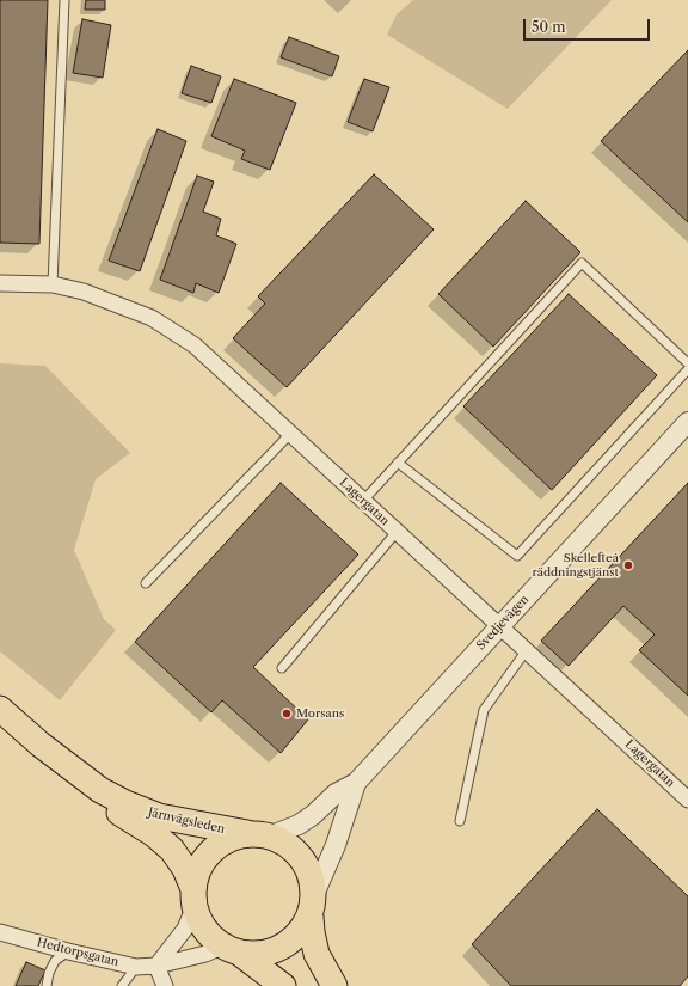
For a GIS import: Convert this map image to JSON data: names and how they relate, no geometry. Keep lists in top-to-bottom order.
{
  "streets": {
    "main road": ["Järnvägsleden"],
    "street": ["Lagergatan", "Svedjevägen", "Hedtorpsgatan"]
  },
  "crossings": [
    ["Lagergatan", "Svedjevägen"],
    ["Svedjevägen", "Järnvägsleden"],
    ["Svedjevägen", "Hedtorpsgatan"],
    ["Järnvägsleden", "Hedtorpsgatan"]
  ],
  "places": ["Skellefteå räddningstjänst", "Morsans"],
  "scale_bar": "50 m"
}
